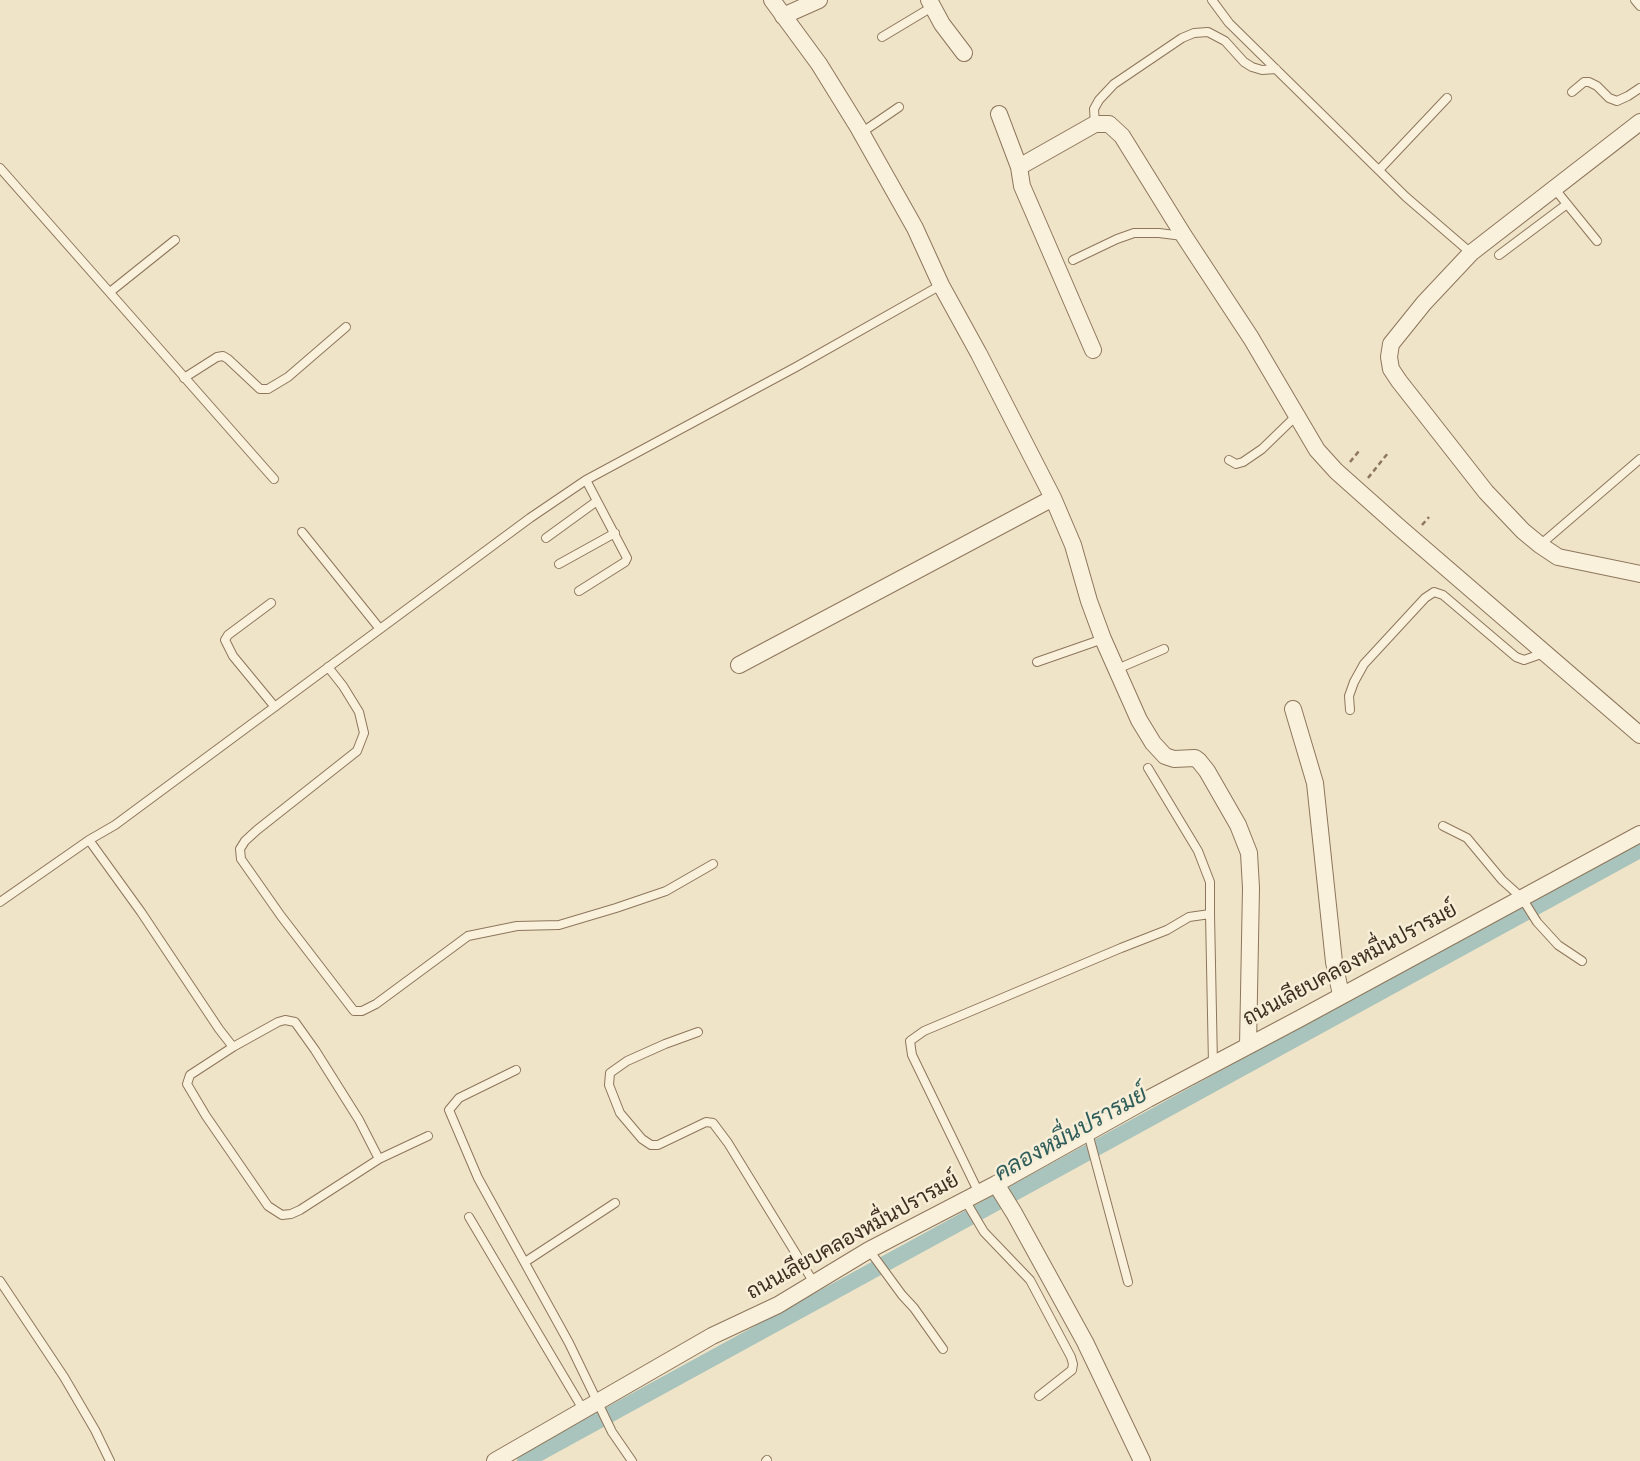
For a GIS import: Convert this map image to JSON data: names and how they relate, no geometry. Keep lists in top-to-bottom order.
{
  "streets": {
    "street": ["ถนนเลียบคลองหมื่นปรารมย์"]
  },
  "water": ["คลองหมื่นปรารมย์"]
}
